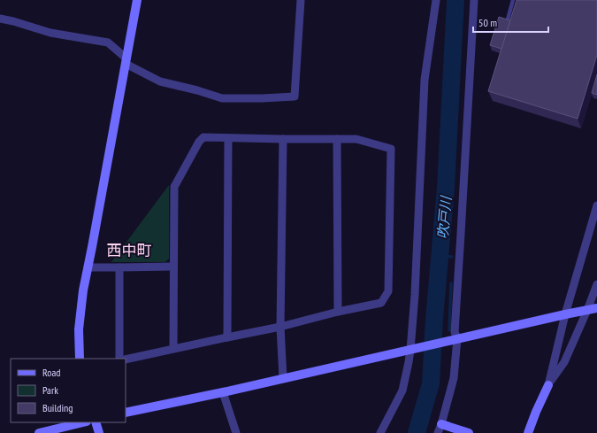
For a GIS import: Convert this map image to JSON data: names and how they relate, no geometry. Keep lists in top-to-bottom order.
{
  "districts": ["西中町"],
  "water": ["吹戸川"],
  "legend": ["Road", "Park", "Building"],
  "scale_bar": "50 m"
}
